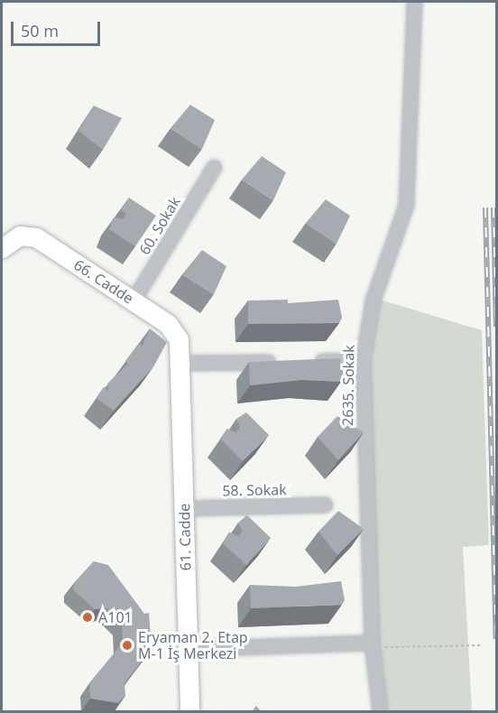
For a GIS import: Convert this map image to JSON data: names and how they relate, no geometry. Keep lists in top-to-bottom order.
{
  "streets": {
    "street": [
      "60. Sokak",
      "66. Cadde",
      "2635. Sokak",
      "58. Sokak",
      "61. Cadde"
    ]
  },
  "crossings": [
    ["60. Sokak", "66. Cadde"],
    ["66. Cadde", "61. Cadde"],
    ["58. Sokak", "61. Cadde"]
  ],
  "places": ["A101", "Eryaman 2. Etap M-1 İş Merkezi"],
  "scale_bar": "50 m"
}
